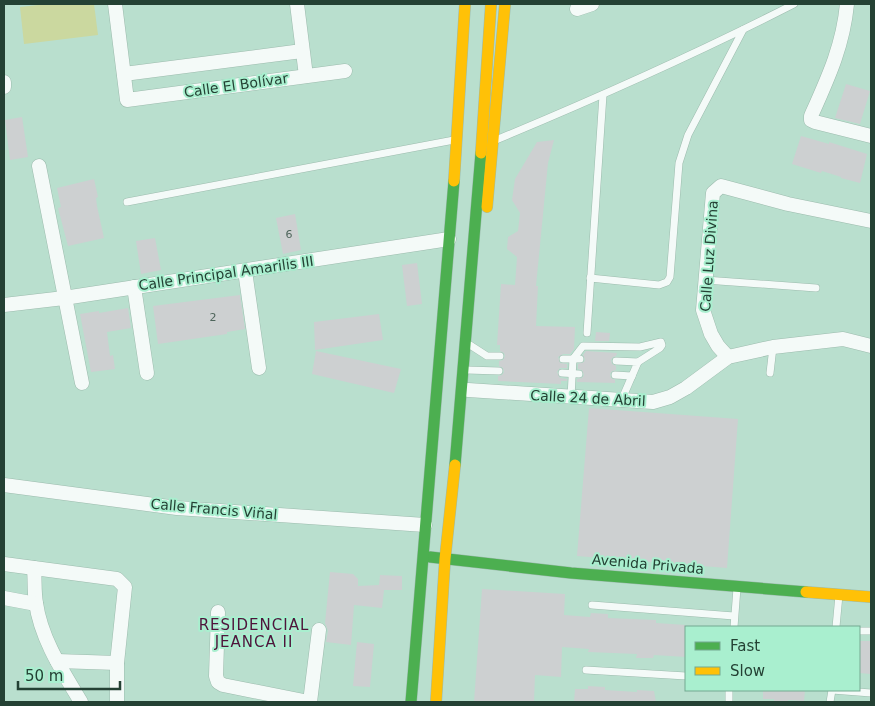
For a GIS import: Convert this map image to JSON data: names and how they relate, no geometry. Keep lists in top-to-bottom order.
{
  "streets": {
    "main road": ["Avenida Privada"],
    "street": [
      "Calle El Bolívar",
      "Calle Luz Divina",
      "Calle Principal Amarilis III",
      "Calle 24 de Abril",
      "Calle Francis Viñal"
    ]
  },
  "crossings": [
    ["Calle Luz Divina", "Calle 24 de Abril"]
  ],
  "districts": ["RESIDENCIAL JEANCA II"],
  "house_numbers": ["6", "2"],
  "legend": ["Fast", "Slow"],
  "scale_bar": "50 m"
}
